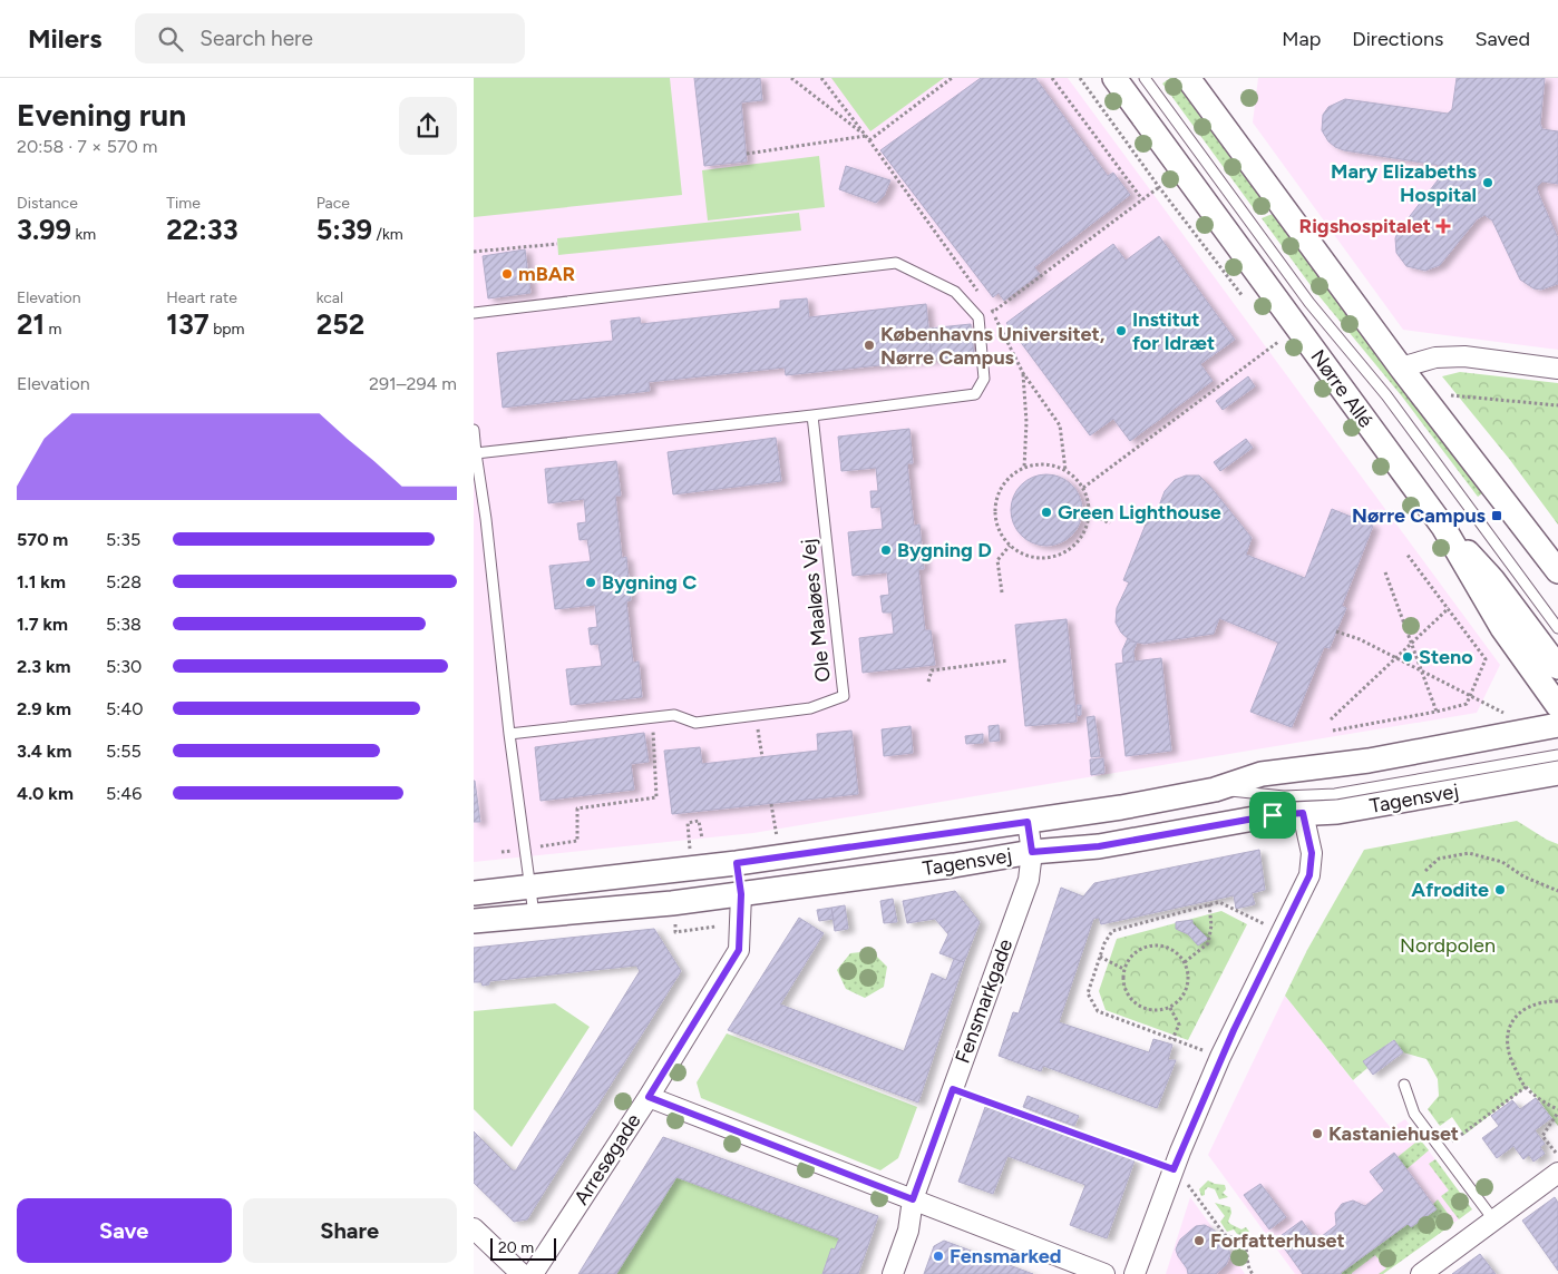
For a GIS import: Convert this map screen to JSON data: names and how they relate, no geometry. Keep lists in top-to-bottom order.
{
  "streets": {
    "street": [
      "Nørre Allé",
      "Tagensvej",
      "Fensmarkgade",
      "Arresøgade"
    ],
    "lane": ["Ole Maaløes Vej"]
  },
  "crossings": [
    ["Tagensvej", "Fensmarkgade"],
    ["Tagensvej", "Arresøgade"]
  ],
  "parks": ["Nordpolen"],
  "places": {
    "other": [
      "Mary Elizabeths Hospital",
      "mBAR",
      "Institut for Idræt",
      "Københavns Universitet, Nørre Campus",
      "Green Lighthouse",
      "Bygning D",
      "Bygning C",
      "Steno",
      "Afrodite",
      "Kastaniehuset",
      "Forfatterhuset",
      "Fensmarked"
    ],
    "health": ["Rigshospitalet"],
    "transit": ["Nørre Campus"]
  },
  "scale_bar": "20 m",
  "page": {
    "header": "Milers",
    "search": "Search here",
    "nav": ["Map", "Directions", "Saved"],
    "heading": ["Evening run", "20:58 · 7 × 570 m"],
    "stats": [
      ["Distance", "3.99 km"],
      ["Time", "22:33"],
      ["Pace", "5:39 /km"],
      ["Elevation", "21 m"],
      ["Heart rate", "137 bpm"],
      ["kcal", "252"]
    ],
    "chart": ["Elevation", "291–294 m"],
    "list": [
      {
        "name": "570 m",
        "note": "5:35"
      },
      {
        "name": "1.1 km",
        "note": "5:28"
      },
      {
        "name": "1.7 km",
        "note": "5:38"
      },
      {
        "name": "2.3 km",
        "note": "5:30"
      },
      {
        "name": "2.9 km",
        "note": "5:40"
      },
      {
        "name": "3.4 km",
        "note": "5:55"
      },
      {
        "name": "4.0 km",
        "note": "5:46"
      }
    ],
    "buttons": ["Save", "Share"],
    "scale": "20 m"
  }
}
